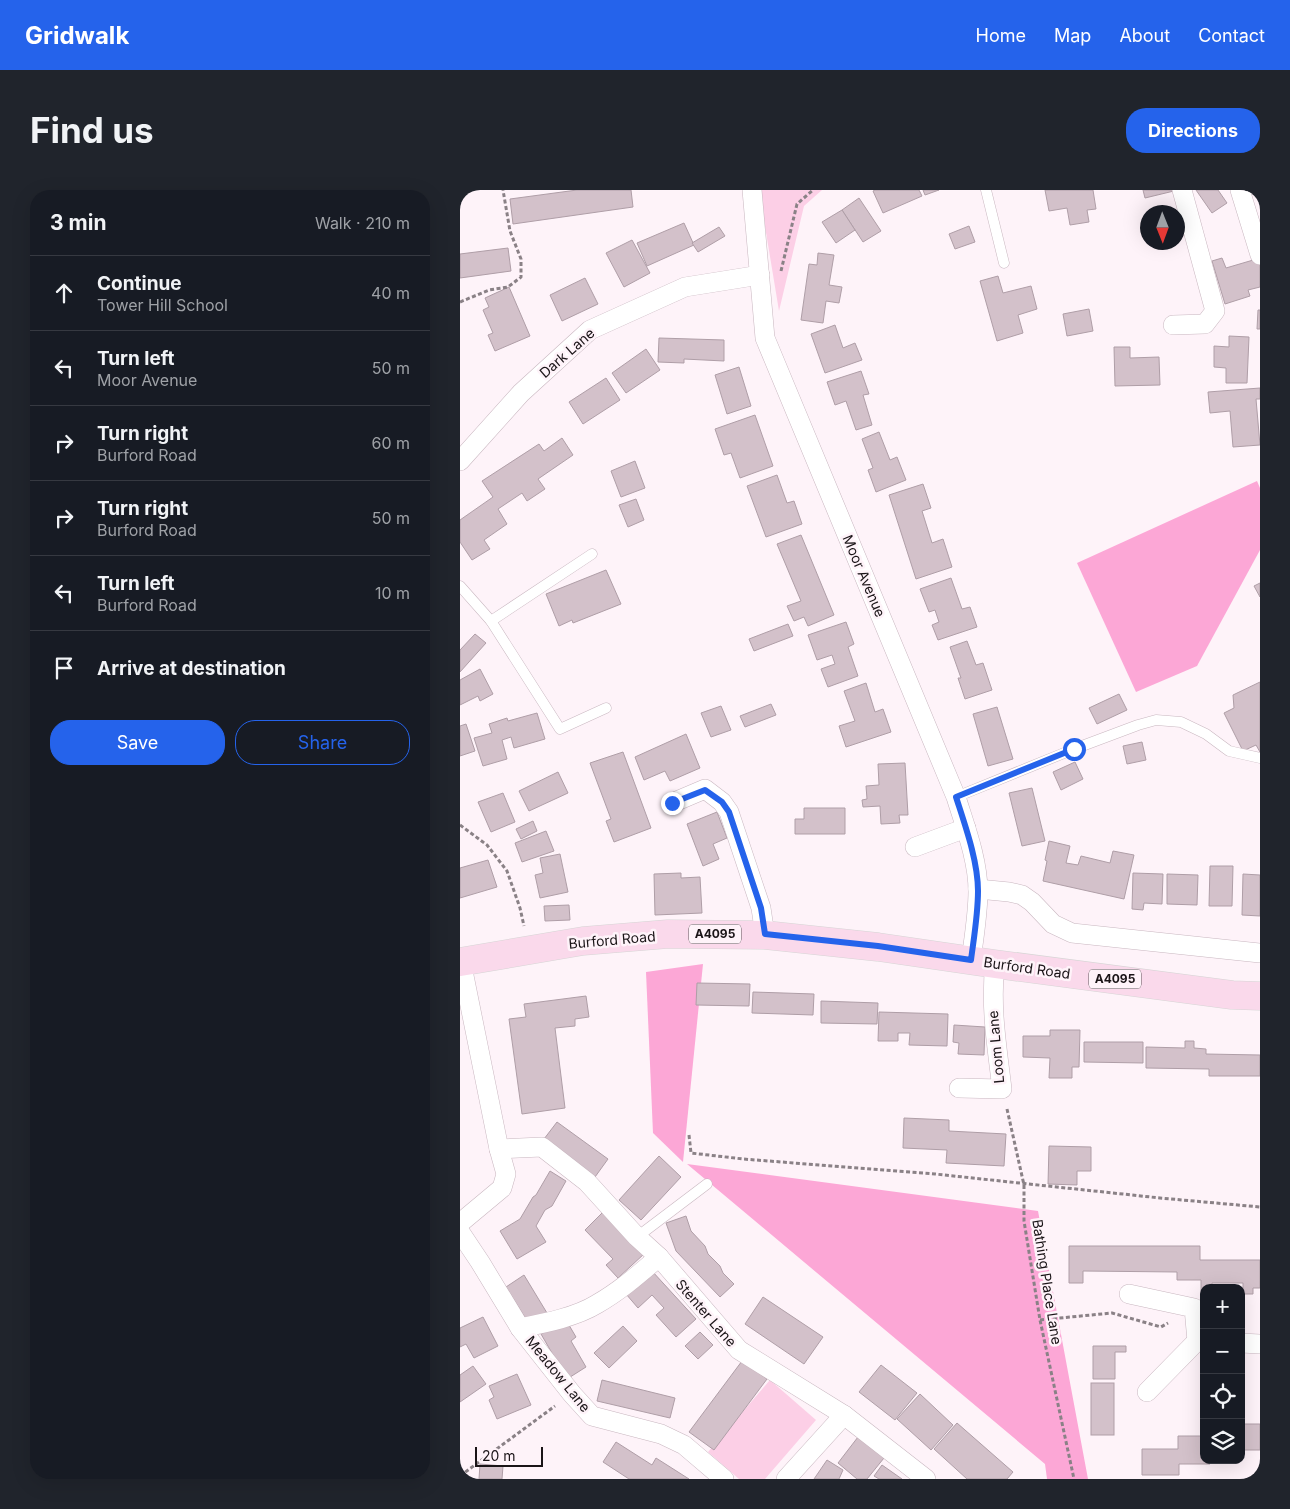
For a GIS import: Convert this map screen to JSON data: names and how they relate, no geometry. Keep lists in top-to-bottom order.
{
  "streets": {
    "main road": ["A4095", "Burford Road"],
    "street": [
      "Dark Lane",
      "Moor Avenue",
      "Loom Lane",
      "Stenter Lane",
      "Meadow Lane"
    ],
    "path": ["Bathing Place Lane"]
  },
  "crossings": [
    ["Dark Lane", "Moor Avenue"],
    ["Moor Avenue", "Burford Road"],
    ["Moor Avenue", "Loom Lane"],
    ["Burford Road", "Loom Lane"],
    ["Loom Lane", "Bathing Place Lane"]
  ],
  "scale_bar": "20 m",
  "north": "bottom",
  "page": {
    "header": "Gridwalk",
    "nav": [
      "Home",
      "Map",
      "About",
      "Contact"
    ],
    "buttons": [
      "Directions",
      ["Save", "Share"]
    ],
    "title": "Find us",
    "heading": ["3 min", "Walk · 210 m"],
    "list": [
      ["Continue", "Tower Hill School", "40 m"],
      ["Turn left", "Moor Avenue", "50 m"],
      ["Turn right", "Burford Road", "60 m"],
      ["Turn right", "Burford Road", "50 m"],
      ["Turn left", "Burford Road", "10 m"],
      "Arrive at destination"
    ],
    "map_buttons": ["+", "−"],
    "scale": "20 m"
  }
}
